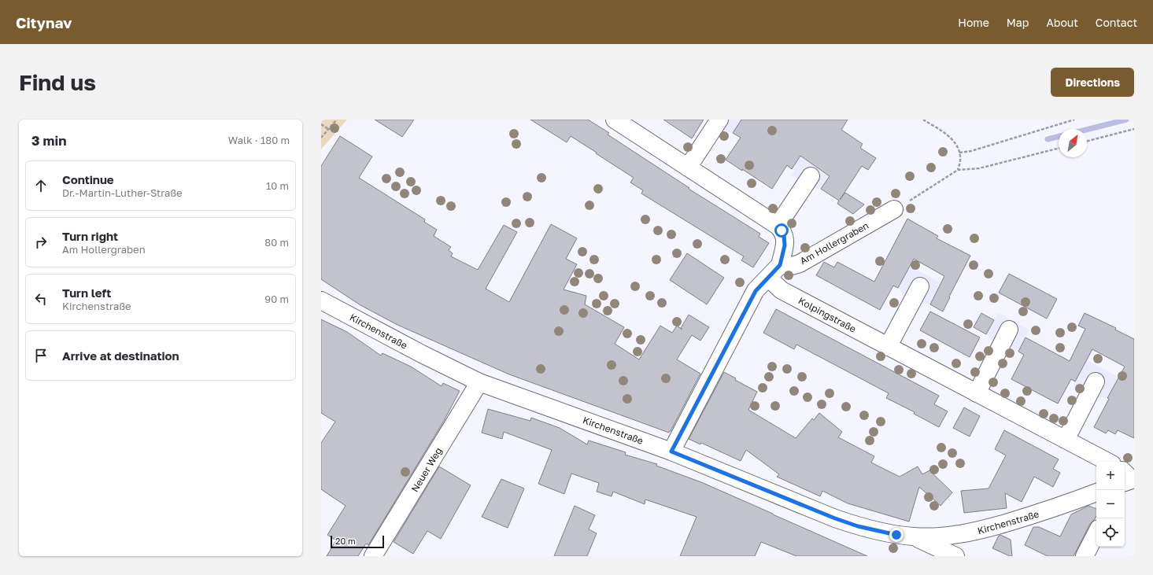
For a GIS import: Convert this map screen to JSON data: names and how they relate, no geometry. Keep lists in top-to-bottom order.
{
  "streets": {
    "street": [
      "Am Hollergraben",
      "Kolpingstraße",
      "Kirchenstraße",
      "Neuer Weg"
    ]
  },
  "crossings": [
    ["Kirchenstraße", "Neuer Weg"]
  ],
  "scale_bar": "20 m",
  "north": "top right",
  "page": {
    "header": "Citynav",
    "nav": [
      "Home",
      "Map",
      "About",
      "Contact"
    ],
    "buttons": "Directions",
    "title": "Find us",
    "heading": ["3 min", "Walk · 180 m"],
    "list": [
      ["Continue", "Dr.-Martin-Luther-Straße", "10 m"],
      ["Turn right", "Am Hollergraben", "80 m"],
      ["Turn left", "Kirchenstraße", "90 m"],
      "Arrive at destination"
    ],
    "map_buttons": ["+", "−"],
    "scale": "20 m"
  }
}
